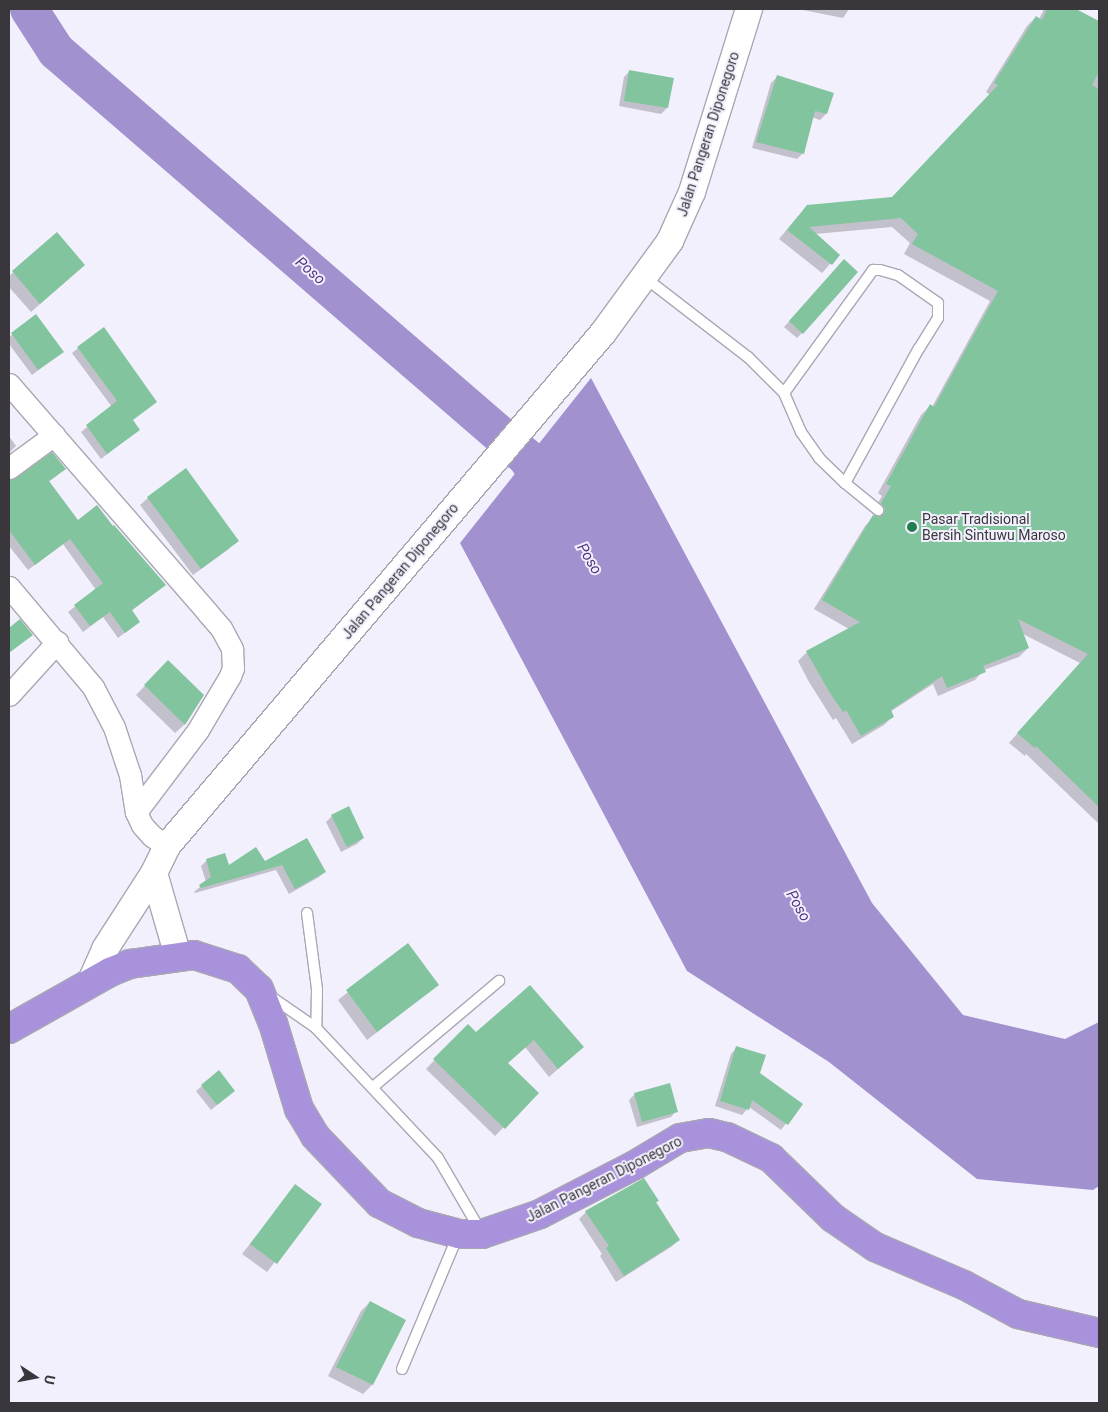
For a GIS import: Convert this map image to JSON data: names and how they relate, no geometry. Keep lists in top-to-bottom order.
{
  "streets": {
    "highway": ["Jalan Pangeran Diponegoro"]
  },
  "water": ["Poso"],
  "places": ["Pasar Tradisional Bersih Sintuwu Maroso"],
  "north": "right"
}
